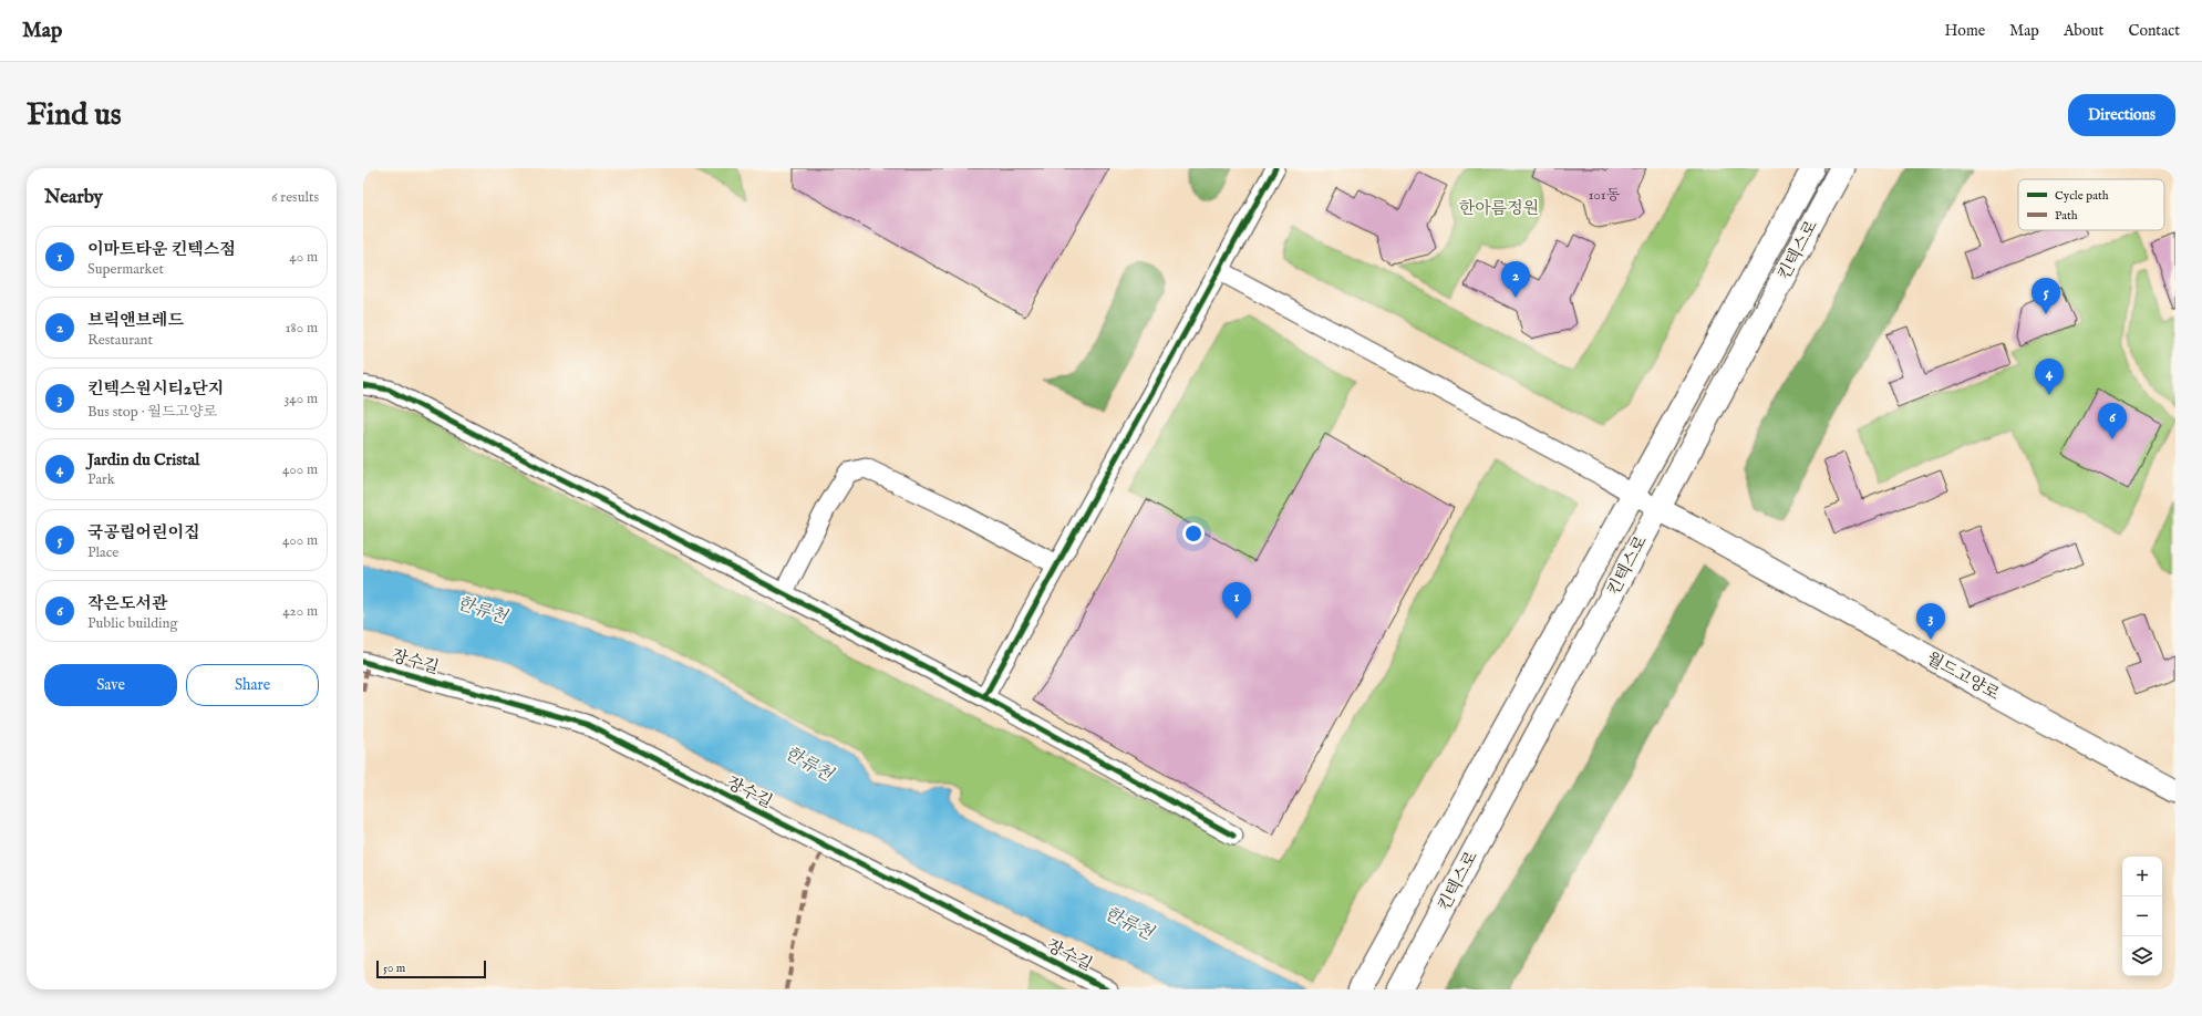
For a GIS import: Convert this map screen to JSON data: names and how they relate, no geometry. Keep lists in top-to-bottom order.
{
  "streets": {
    "main road": ["킨텍스로", "월드고양로"],
    "street": ["장수길"]
  },
  "crossings": [
    ["킨텍스로", "월드고양로"]
  ],
  "water": ["한류천"],
  "parks": ["한아름정원"],
  "house_numbers": ["101동"],
  "legend": ["Cycle path", "Path"],
  "scale_bar": "50 m",
  "page": {
    "header": "Map",
    "nav": [
      "Home",
      "Map",
      "About",
      "Contact"
    ],
    "buttons": [
      "Directions",
      ["Save", "Share"]
    ],
    "title": "Find us",
    "heading": ["Nearby", "6 results"],
    "list": [
      {
        "mark": "1",
        "name": "이마트타운 킨텍스점",
        "note": "Supermarket",
        "value": "40 m"
      },
      {
        "mark": "2",
        "name": "브릭앤브레드",
        "note": "Restaurant",
        "value": "180 m"
      },
      {
        "mark": "3",
        "name": "킨텍스원시티2단지",
        "note": "Bus stop · 월드고양로",
        "value": "340 m"
      },
      {
        "mark": "4",
        "name": "Jardin du Cristal",
        "note": "Park",
        "value": "400 m"
      },
      {
        "mark": "5",
        "name": "국공립어린이집",
        "note": "Place",
        "value": "400 m"
      },
      {
        "mark": "6",
        "name": "작은도서관",
        "note": "Public building",
        "value": "420 m"
      }
    ],
    "pins": [
      "2",
      "5",
      "4",
      "6",
      "1",
      "3"
    ],
    "map_buttons": ["+", "−"],
    "scale": "50 m"
  }
}
